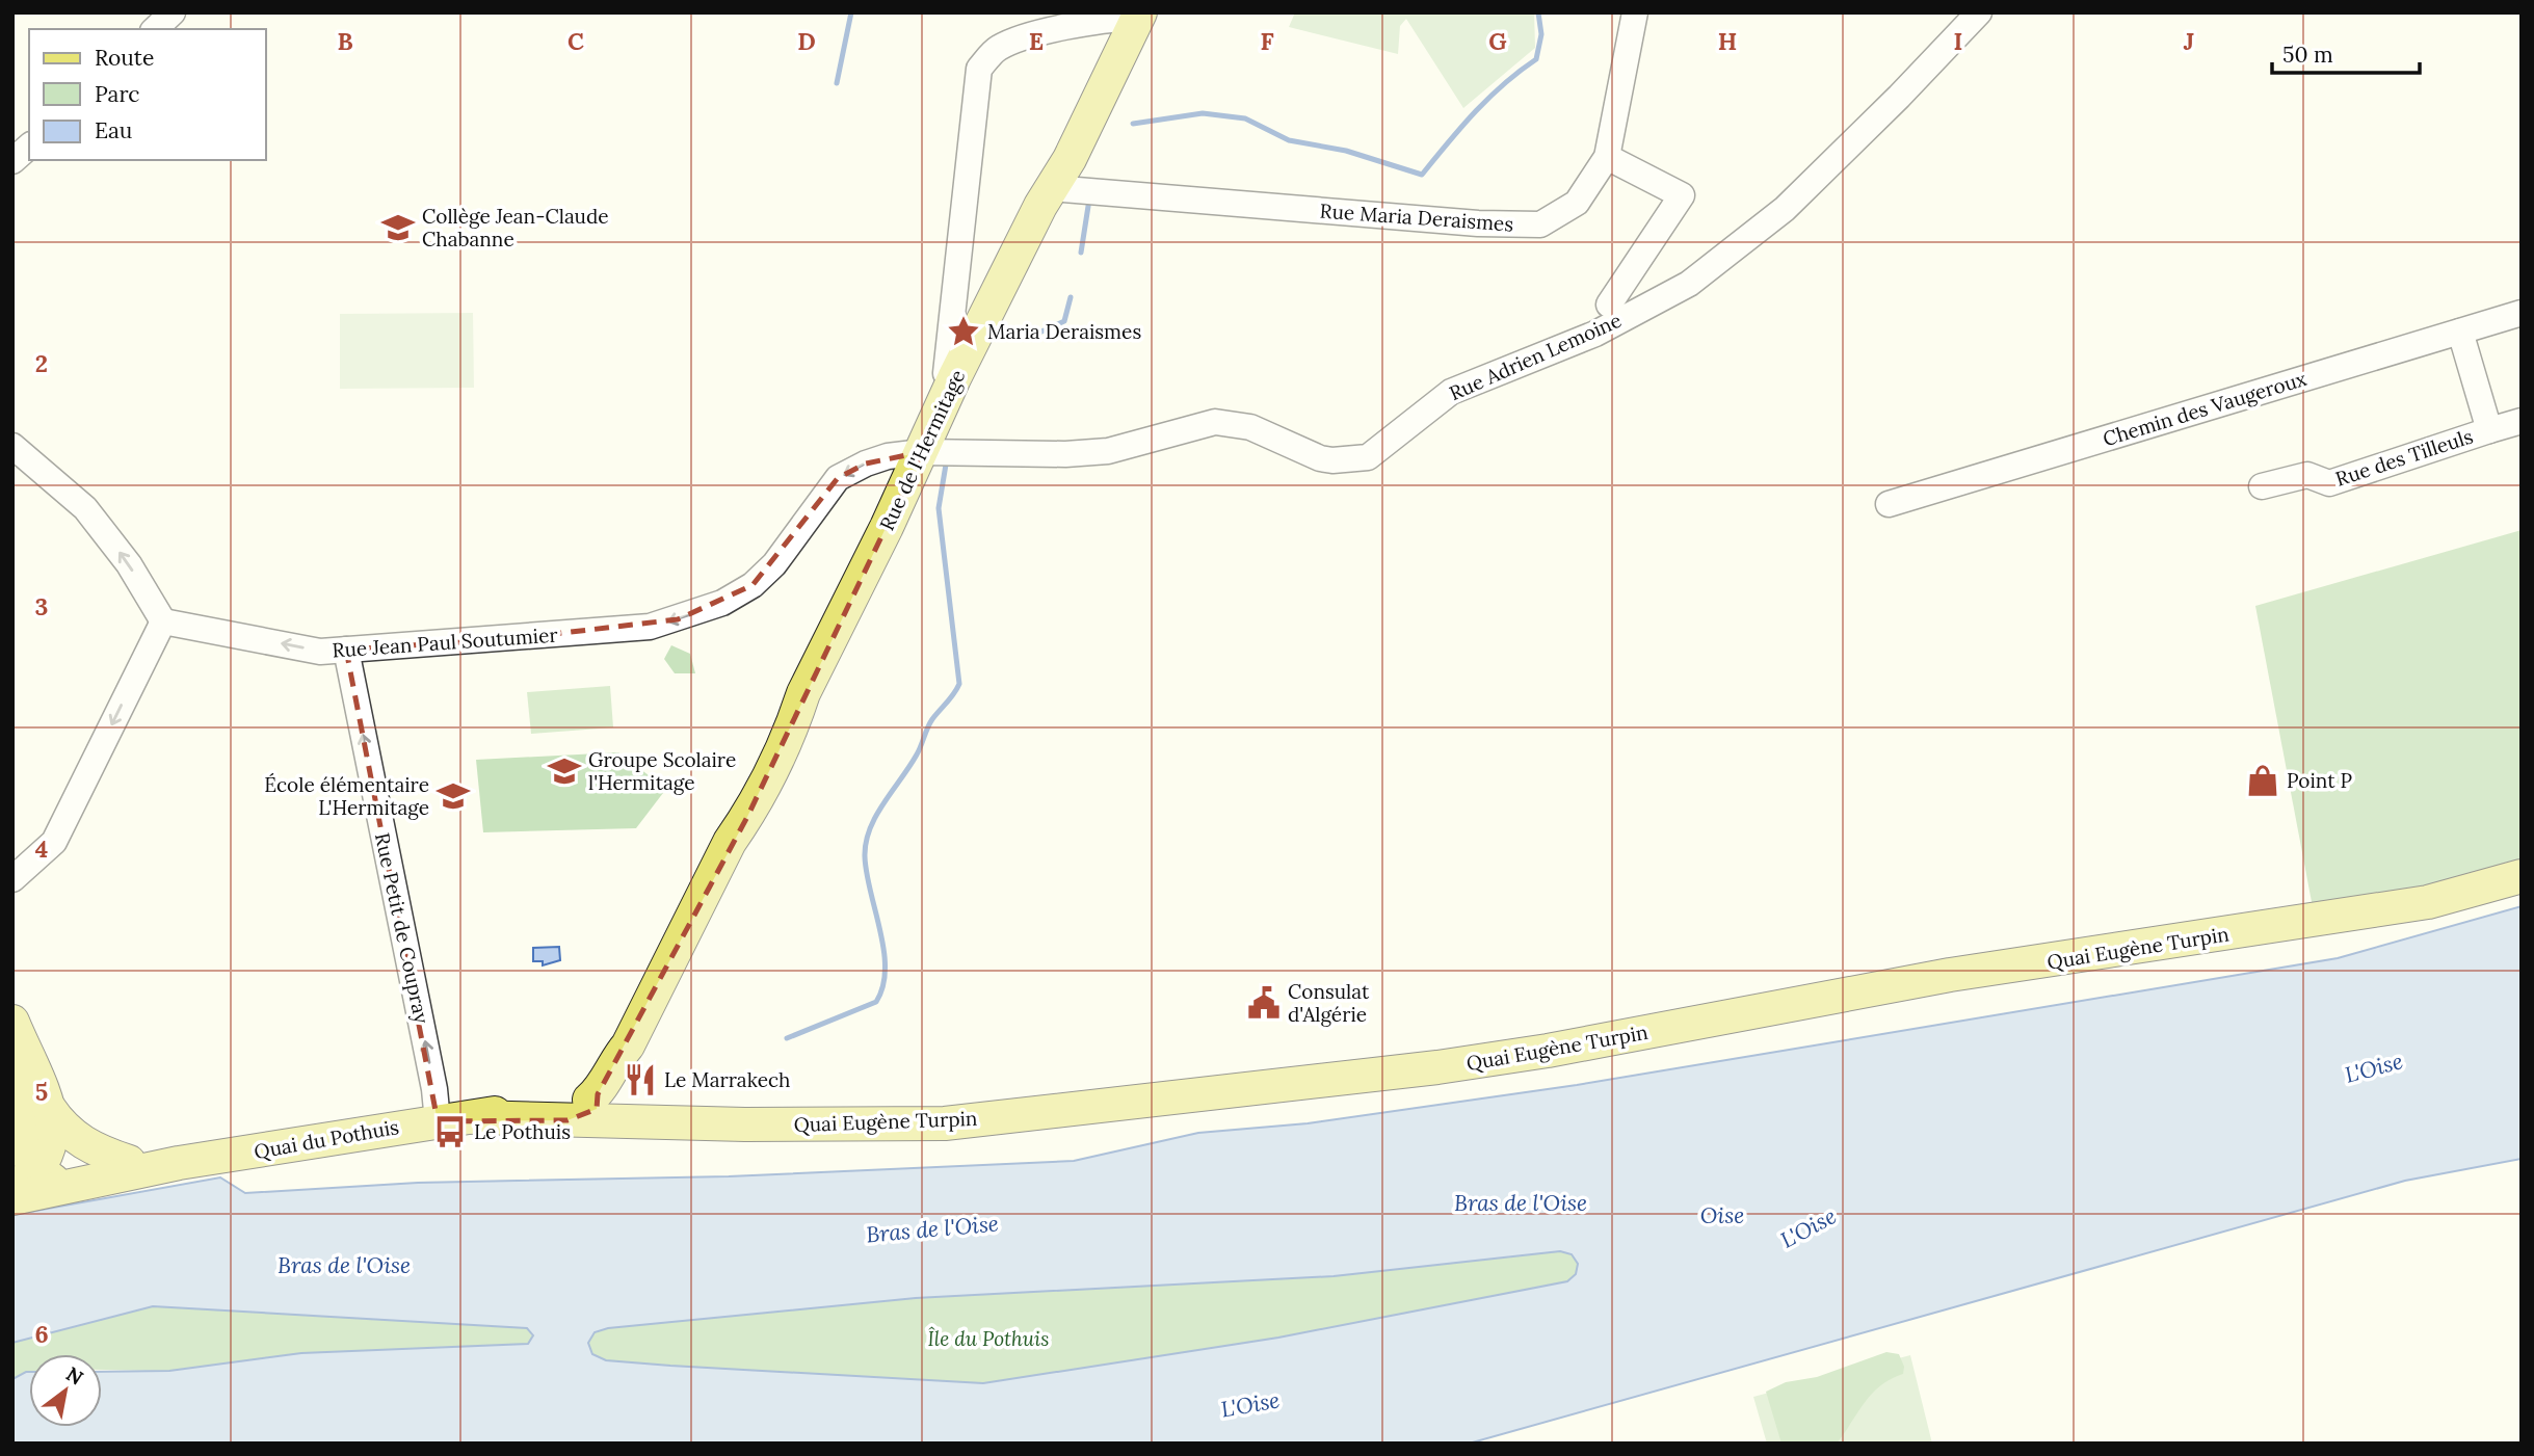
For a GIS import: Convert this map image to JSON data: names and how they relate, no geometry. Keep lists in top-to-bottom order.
{
  "streets": {
    "main road": ["Rue de l'Hermitage", "Quai Eugène Turpin", "Quai du Pothuis"],
    "street": [
      "Rue Maria Deraismes",
      "Rue Adrien Lemoine",
      "Chemin des Vaugeroux",
      "Rue des Tilleuls",
      "Rue Jean Paul Soutumier",
      "Rue Petit de Coupray"
    ]
  },
  "crossings": [
    ["Rue Maria Deraismes", "Rue de l'Hermitage"],
    ["Rue Adrien Lemoine", "Rue de l'Hermitage"],
    ["Rue Adrien Lemoine", "Rue Jean Paul Soutumier"],
    ["Chemin des Vaugeroux", "Rue des Tilleuls"],
    ["Rue de l'Hermitage", "Rue Jean Paul Soutumier"],
    ["Rue de l'Hermitage", "Quai Eugène Turpin"],
    ["Rue de l'Hermitage", "Quai du Pothuis"],
    ["Rue Jean Paul Soutumier", "Rue Petit de Coupray"],
    ["Rue Petit de Coupray", "Quai du Pothuis"],
    ["Quai Eugène Turpin", "Quai du Pothuis"]
  ],
  "one_way": ["Rue Jean Paul Soutumier", "Rue Petit de Coupray"],
  "water": ["L'Oise", "Bras de l'Oise", "Oise"],
  "parks": ["Île du Pothuis"],
  "places": {
    "school or university": ["Collège Jean-Claude Chabanne", "Groupe Scolaire l'Hermitage", "École élémentaire L'Hermitage"],
    "place": ["Maria Deraismes"],
    "shop": ["Point P"],
    "public building": ["Consulat d'Algérie"],
    "restaurant": ["Le Marrakech"],
    "bus stop": ["Le Pothuis"]
  },
  "legend": ["Route", "Parc", "Eau"],
  "scale_bar": "50 m",
  "north": "top right",
  "grid": {
    "columns": [
      "B",
      "C",
      "D",
      "E",
      "F",
      "G",
      "H",
      "I",
      "J"
    ],
    "rows": [
      "2",
      "3",
      "4",
      "5",
      "6"
    ]
  }
}
